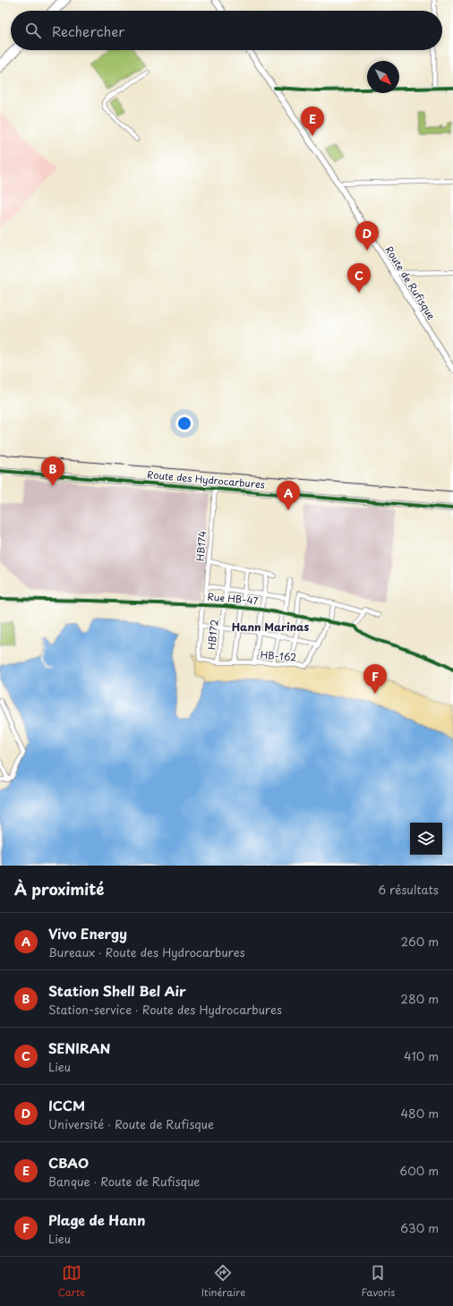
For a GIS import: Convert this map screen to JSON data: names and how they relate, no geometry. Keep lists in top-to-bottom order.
{
  "streets": {
    "street": [
      "Route de Rufisque",
      "Route des Hydrocarbures",
      "HB174",
      "Rue HB-47",
      "HB172",
      "HB-162"
    ]
  },
  "crossings": [
    ["Route des Hydrocarbures", "HB174"],
    ["HB174", "Rue HB-47"],
    ["HB174", "HB-162"],
    ["Rue HB-47", "HB172"],
    ["Rue HB-47", "HB-162"],
    ["HB172", "HB-162"]
  ],
  "districts": ["Hann Marinas"],
  "north": "bottom right",
  "page": {
    "search": "Rechercher",
    "pins": [
      "E",
      "D",
      "C",
      "B",
      "A",
      "F"
    ],
    "heading": ["À proximité", "6 résultats"],
    "list": [
      {
        "mark": "A",
        "name": "Vivo Energy",
        "note": "Bureaux · Route des Hydrocarbures",
        "value": "260 m"
      },
      {
        "mark": "B",
        "name": "Station Shell Bel Air",
        "note": "Station-service · Route des Hydrocarbures",
        "value": "280 m"
      },
      {
        "mark": "C",
        "name": "SENIRAN",
        "note": "Lieu",
        "value": "410 m"
      },
      {
        "mark": "D",
        "name": "ICCM",
        "note": "Université · Route de Rufisque",
        "value": "480 m"
      },
      {
        "mark": "E",
        "name": "CBAO",
        "note": "Banque · Route de Rufisque",
        "value": "600 m"
      },
      {
        "mark": "F",
        "name": "Plage de Hann",
        "note": "Lieu",
        "value": "630 m"
      }
    ],
    "nav": ["Carte", "Itinéraire", "Favoris"]
  }
}
